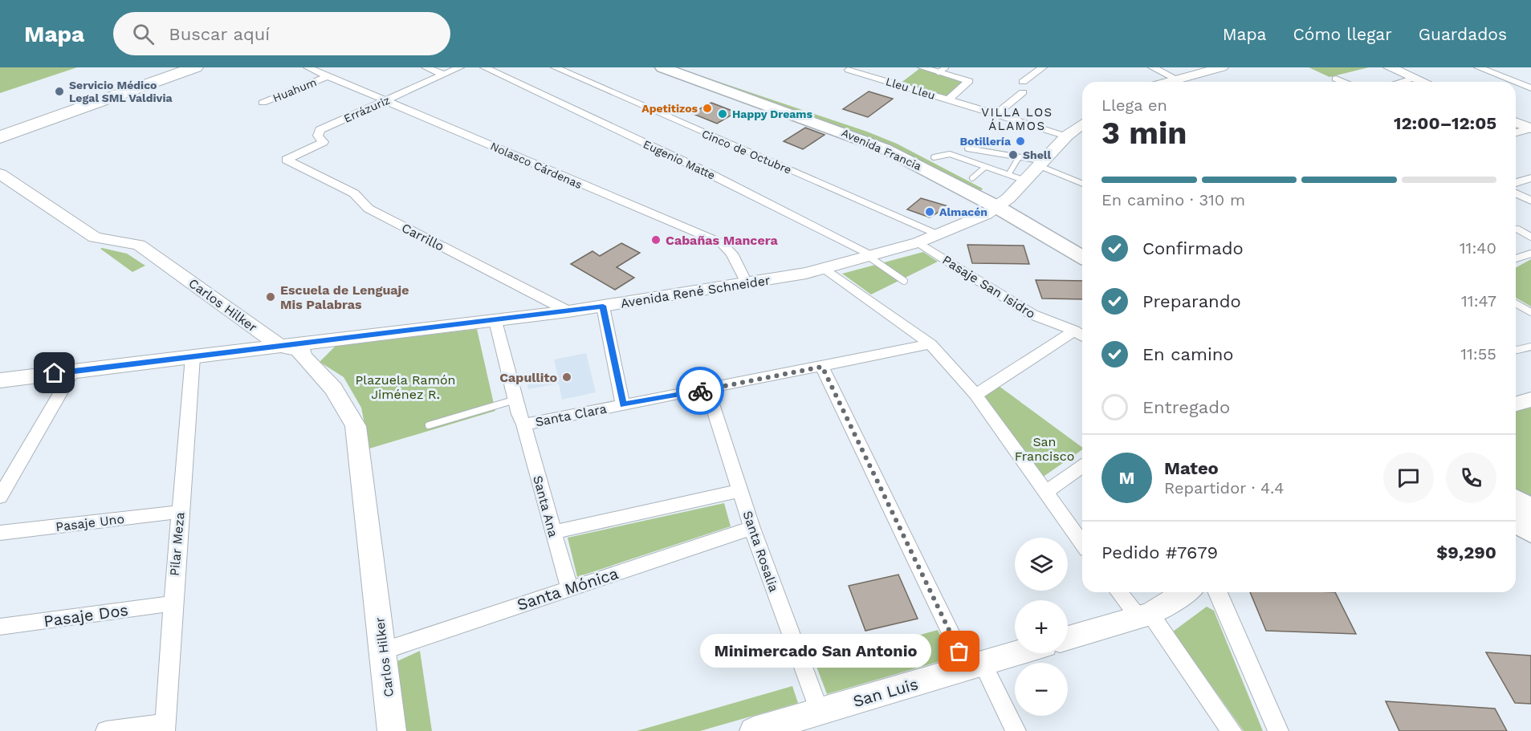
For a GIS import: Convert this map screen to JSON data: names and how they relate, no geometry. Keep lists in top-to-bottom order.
{
  "streets": {
    "main road": ["Avenida Francia"],
    "street": [
      "Lleu Lleu",
      "Huahum",
      "Errázuriz",
      "Cinco de Octubre",
      "Eugenio Matte",
      "Nolasco Cárdenas",
      "Carrillo",
      "Pasaje San Isidro",
      "Avenida René Schneider",
      "Carlos Hilker",
      "Santa Clara",
      "Santa Ana",
      "Pasaje Uno",
      "Pilar Meza",
      "Santa Rosalia",
      "Santa Mónica",
      "Pasaje Dos",
      "San Luis"
    ]
  },
  "crossings": [
    ["Lleu Lleu", "Avenida René Schneider"],
    ["Huahum", "Nolasco Cárdenas"],
    ["Errázuriz", "Nolasco Cárdenas"],
    ["Errázuriz", "Carrillo"],
    ["Avenida Francia", "Avenida René Schneider"],
    ["Cinco de Octubre", "Avenida René Schneider"],
    ["Eugenio Matte", "Avenida René Schneider"],
    ["Nolasco Cárdenas", "Avenida René Schneider"],
    ["Carrillo", "Avenida René Schneider"],
    ["Pasaje San Isidro", "Avenida René Schneider"],
    ["Avenida René Schneider", "Carlos Hilker"],
    ["Avenida René Schneider", "Santa Ana"],
    ["Avenida René Schneider", "Pilar Meza"],
    ["Carlos Hilker", "Santa Mónica"],
    ["Santa Clara", "Santa Ana"],
    ["Santa Clara", "Santa Rosalia"],
    ["Santa Ana", "Santa Mónica"],
    ["Pasaje Uno", "Pilar Meza"],
    ["Pilar Meza", "Pasaje Dos"],
    ["Santa Rosalia", "Santa Mónica"],
    ["Santa Rosalia", "San Luis"]
  ],
  "districts": ["VILLA LOS ÁLAMOS"],
  "parks": ["Plazuela Ramón Jiménez R.", "San Francisco"],
  "places": [
    "Servicio Médico Legal SML Valdivia",
    "Apetitizos",
    "Happy Dreams",
    "Botillería",
    "Shell",
    "Almacén",
    "Cabañas Mancera",
    "Escuela de Lenguaje Mis Palabras",
    "Capullito",
    "Minimercado San Antonio"
  ],
  "page": {
    "header": "Mapa",
    "search": "Buscar aquí",
    "nav": ["Mapa", "Cómo llegar", "Guardados"],
    "heading": ["3 min", "Llega en", "12:00–12:05"],
    "panel": [
      "Mateo",
      "Repartidor · 4.4",
      "Pedido #7679",
      "$9,290"
    ],
    "bar": "En camino · 310 m",
    "list": [
      ["Confirmado", "11:40"],
      ["Preparando", "11:47"],
      ["En camino", "11:55"],
      "Entregado"
    ],
    "round": "M",
    "map_buttons": ["+", "−"],
    "bubble": "Minimercado San Antonio"
  }
}
